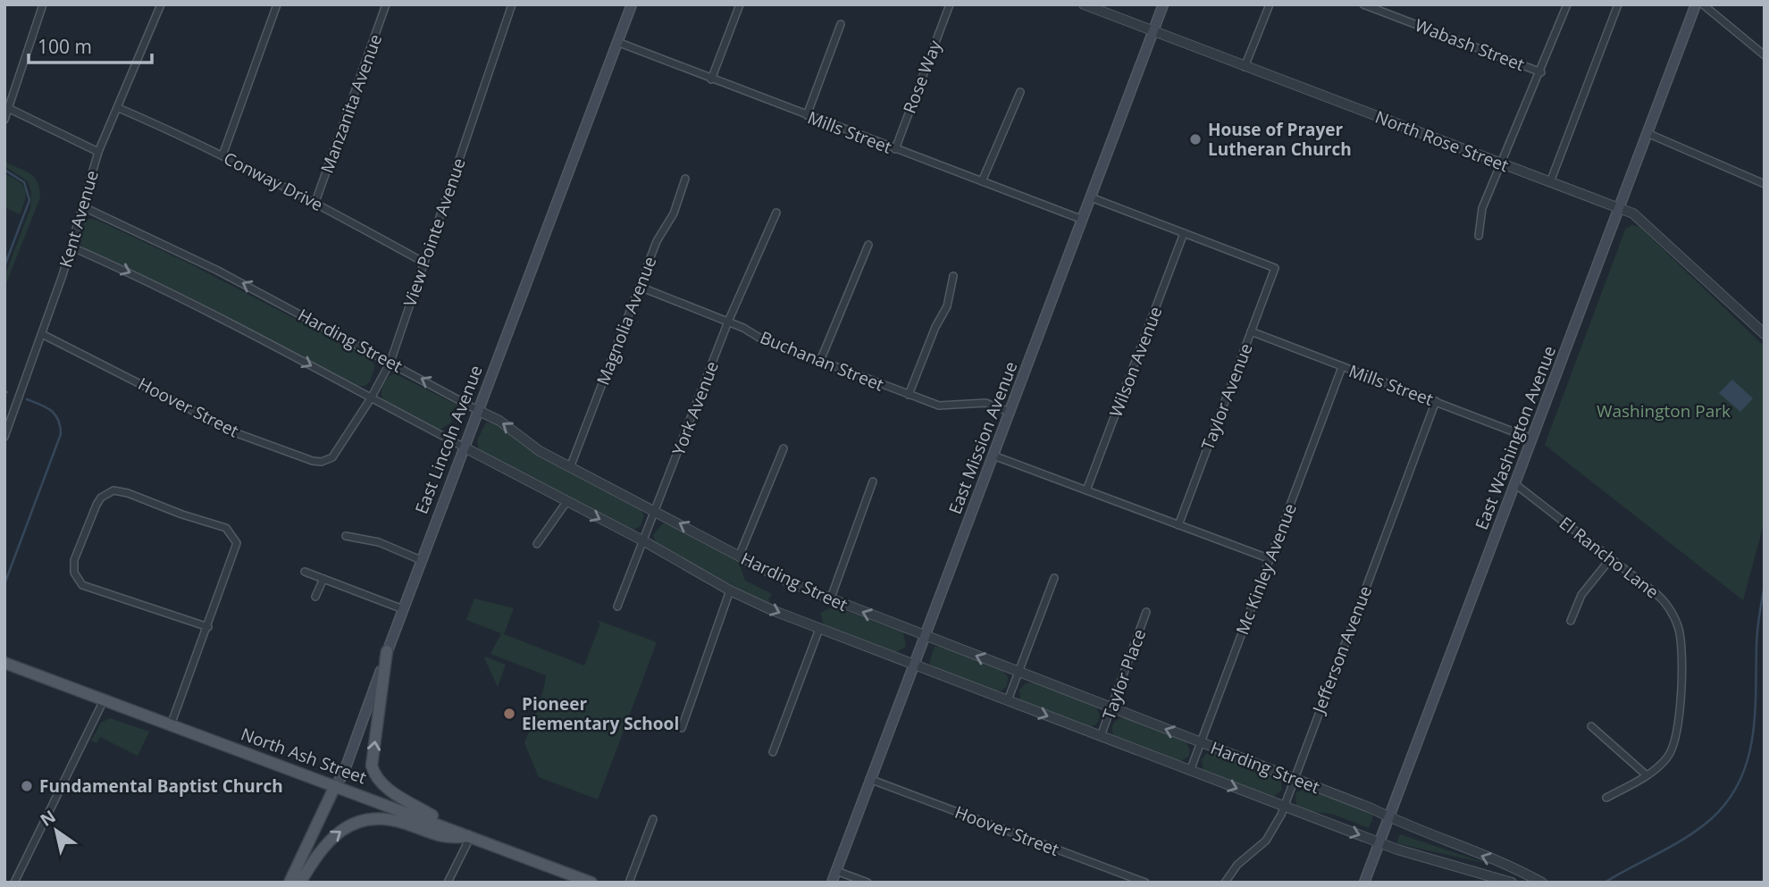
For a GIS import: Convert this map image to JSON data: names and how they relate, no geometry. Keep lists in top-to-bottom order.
{
  "streets": {
    "main road": [
      "East Mission Avenue",
      "East Washington Avenue",
      "East Lincoln Avenue",
      "North Ash Street"
    ],
    "street": [
      "Wabash Street",
      "Rose Way",
      "Manzanita Avenue",
      "Mills Street",
      "North Rose Street",
      "Conway Drive",
      "Kent Avenue",
      "View Pointe Avenue",
      "Magnolia Avenue",
      "Harding Street",
      "Buchanan Street",
      "Wilson Avenue",
      "Taylor Avenue",
      "Hoover Street",
      "York Avenue",
      "El Rancho Lane",
      "Mc Kinley Avenue",
      "Jefferson Avenue",
      "Taylor Place"
    ]
  },
  "crossings": [
    ["Rose Way", "Mills Street"],
    ["Manzanita Avenue", "Conway Drive"],
    ["Mills Street", "Taylor Avenue"],
    ["Mills Street", "East Mission Avenue"],
    ["Mills Street", "East Washington Avenue"],
    ["Mills Street", "East Lincoln Avenue"],
    ["Mills Street", "Mc Kinley Avenue"],
    ["Mills Street", "Jefferson Avenue"],
    ["North Rose Street", "East Mission Avenue"],
    ["North Rose Street", "East Washington Avenue"],
    ["Conway Drive", "Kent Avenue"],
    ["Conway Drive", "View Pointe Avenue"],
    ["Kent Avenue", "Harding Street"],
    ["Kent Avenue", "Hoover Street"],
    ["View Pointe Avenue", "Harding Street"],
    ["View Pointe Avenue", "Hoover Street"],
    ["Magnolia Avenue", "Harding Street"],
    ["Magnolia Avenue", "Buchanan Street"],
    ["Harding Street", "York Avenue"],
    ["Harding Street", "East Mission Avenue"],
    ["Harding Street", "East Washington Avenue"],
    ["Harding Street", "East Lincoln Avenue"],
    ["Harding Street", "Mc Kinley Avenue"],
    ["Harding Street", "Jefferson Avenue"],
    ["Harding Street", "Taylor Place"],
    ["Buchanan Street", "York Avenue"],
    ["Buchanan Street", "East Mission Avenue"],
    ["Wilson Avenue", "Taylor Avenue"],
    ["Hoover Street", "East Mission Avenue"],
    ["East Washington Avenue", "El Rancho Lane"],
    ["East Lincoln Avenue", "North Ash Street"]
  ],
  "parks": ["Washington Park"],
  "places": ["House of Prayer Lutheran Church", "Pioneer Elementary School", "Fundamental Baptist Church"],
  "scale_bar": "100 m",
  "north": "top left"
}
